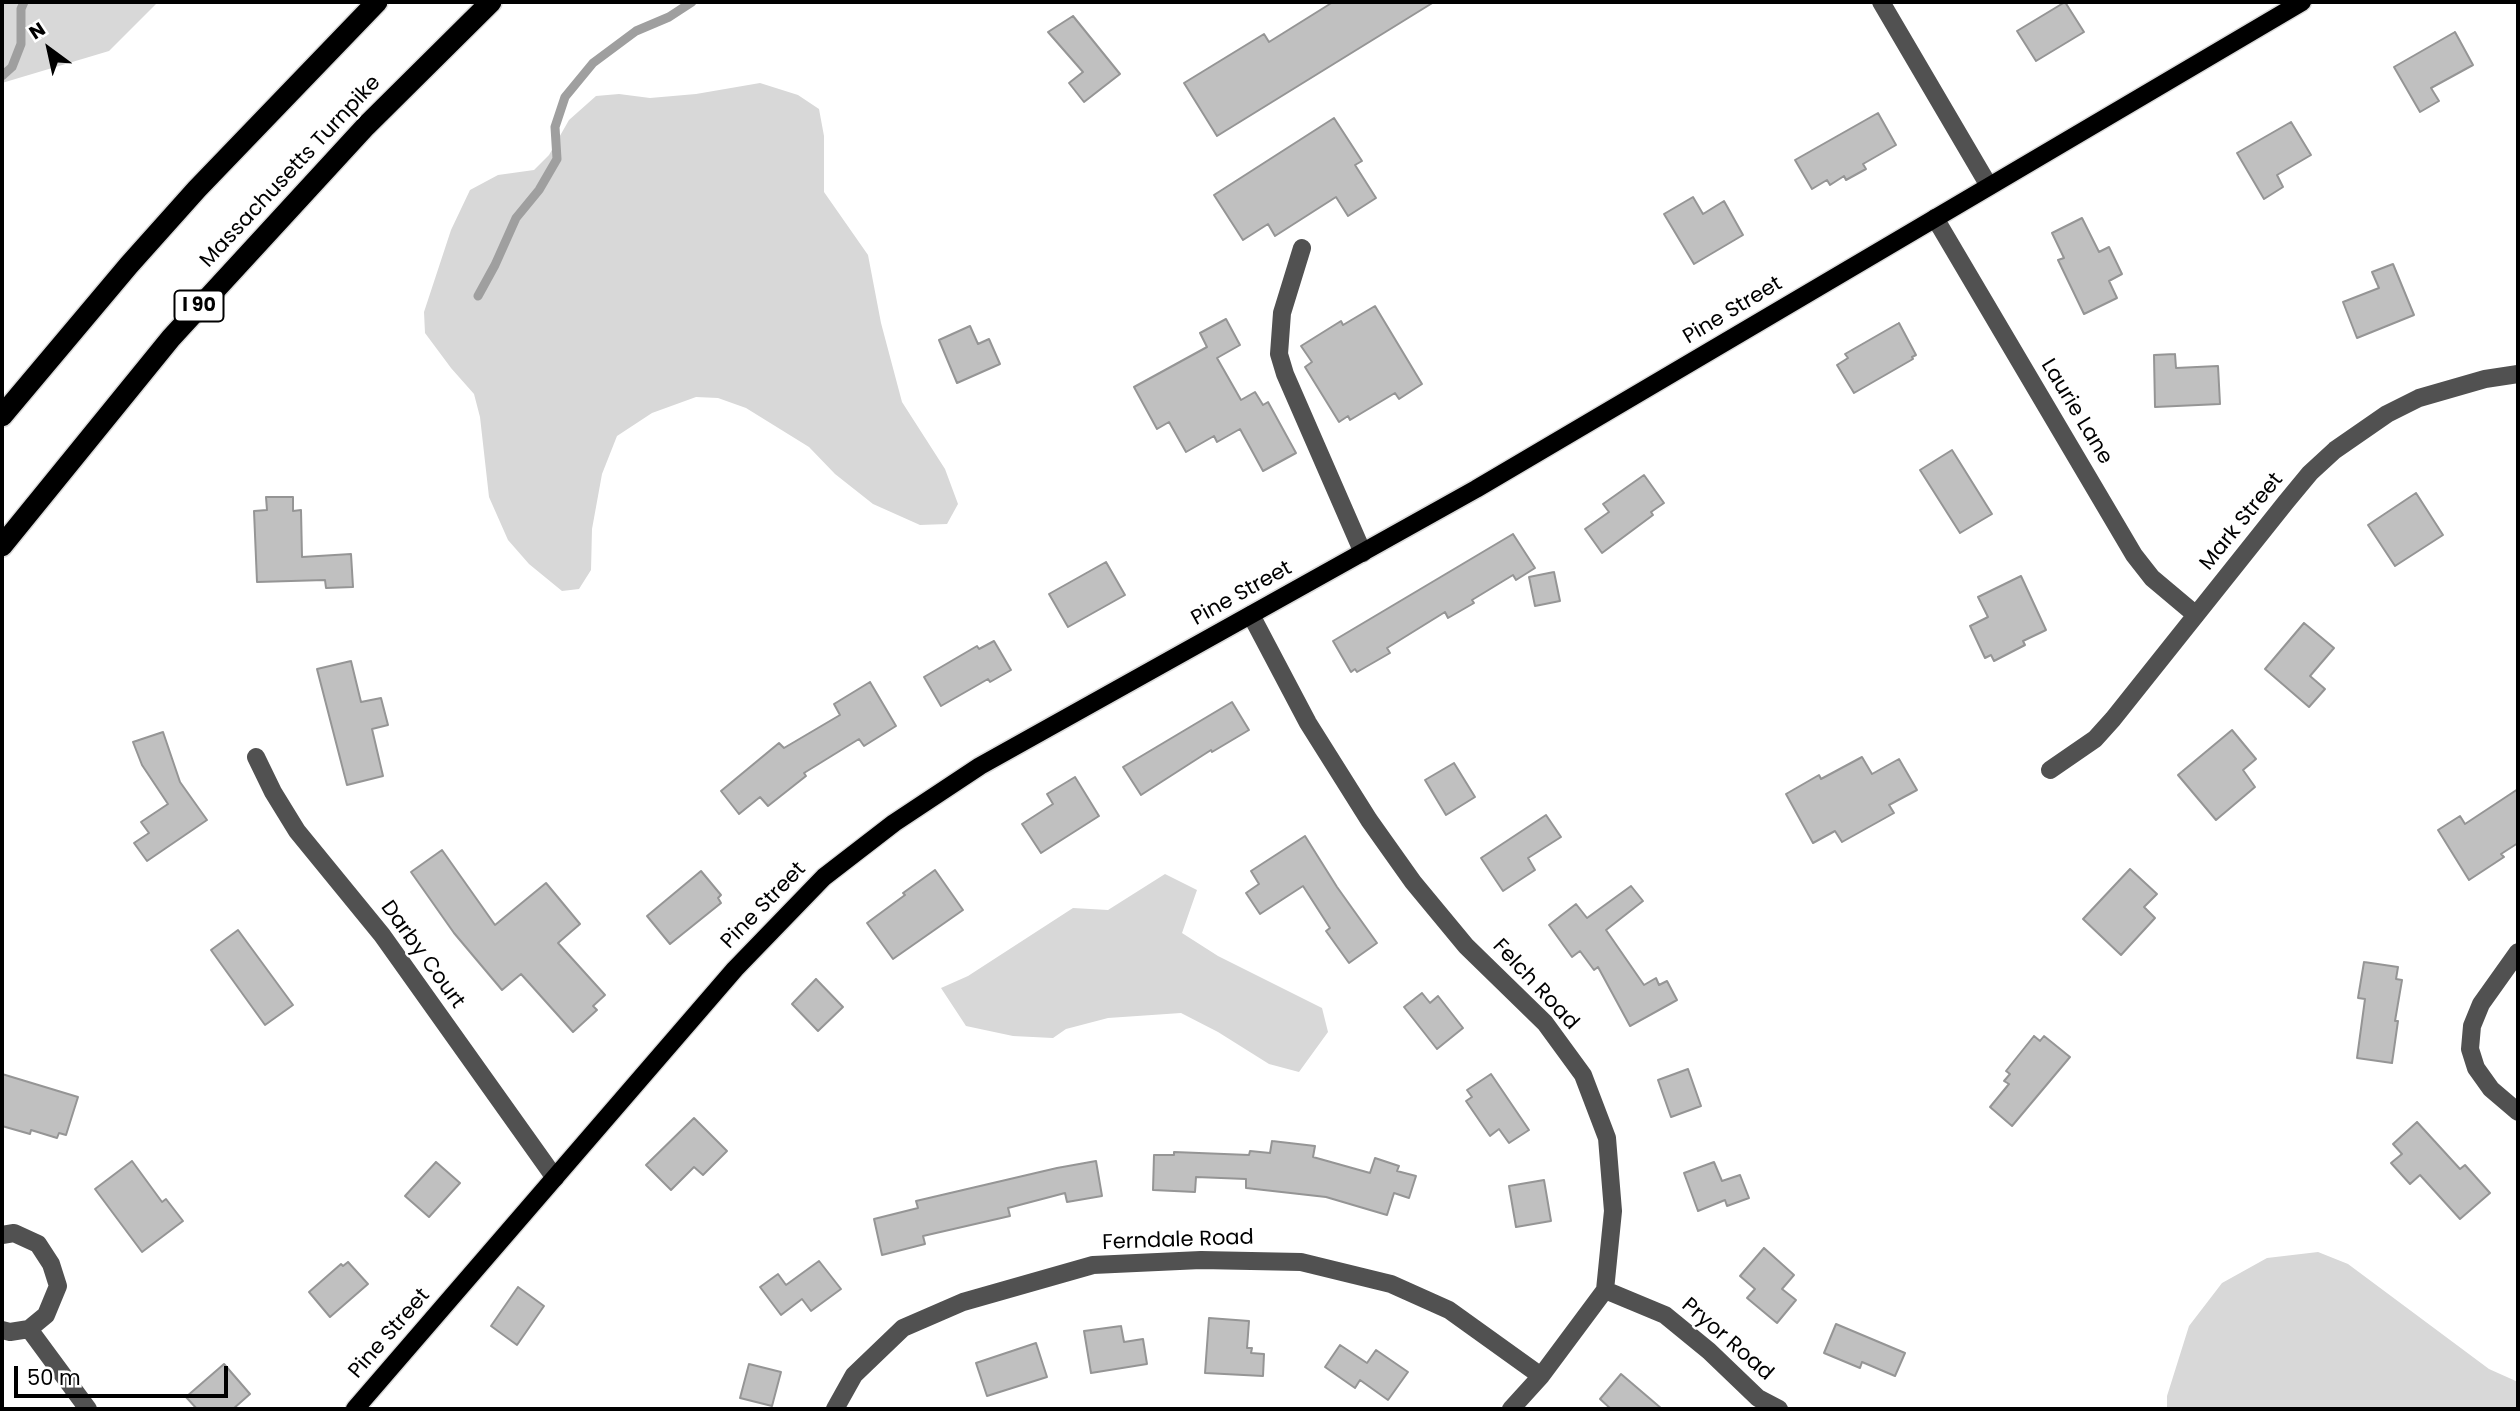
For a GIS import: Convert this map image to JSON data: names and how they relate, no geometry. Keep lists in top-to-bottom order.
{
  "streets": {
    "highway": ["Massachusetts Turnpike", "I 90"],
    "main road": ["Pine Street"],
    "street": [
      "Laurie Lane",
      "Mark Street",
      "Darby Court",
      "Felch Road",
      "Ferndale Road",
      "Pryor Road"
    ]
  },
  "crossings": [
    ["Pine Street", "Laurie Lane"],
    ["Pine Street", "Darby Court"],
    ["Pine Street", "Felch Road"],
    ["Laurie Lane", "Mark Street"],
    ["Felch Road", "Pryor Road"]
  ],
  "scale_bar": "50 m",
  "north": "top left"
}
